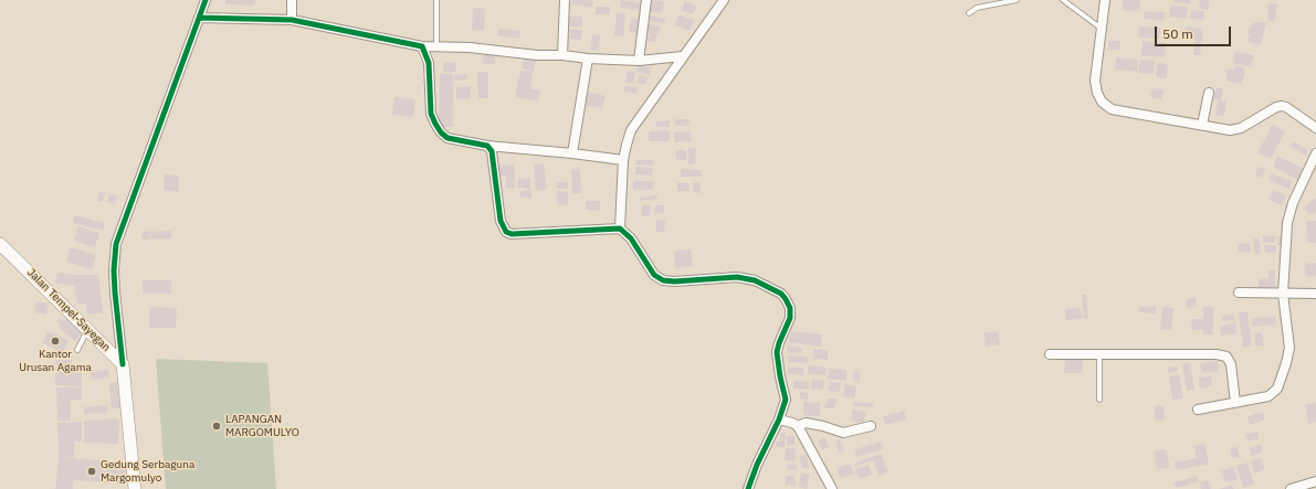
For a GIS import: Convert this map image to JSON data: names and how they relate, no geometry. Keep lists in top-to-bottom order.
{
  "streets": {
    "main road": ["Jalan Tempel-Sayegan"]
  },
  "places": ["Kantor Urusan Agama", "LAPANGAN MARGOMULYO", "Gedung Serbaguna Margomulyo"],
  "scale_bar": "50 m"
}
